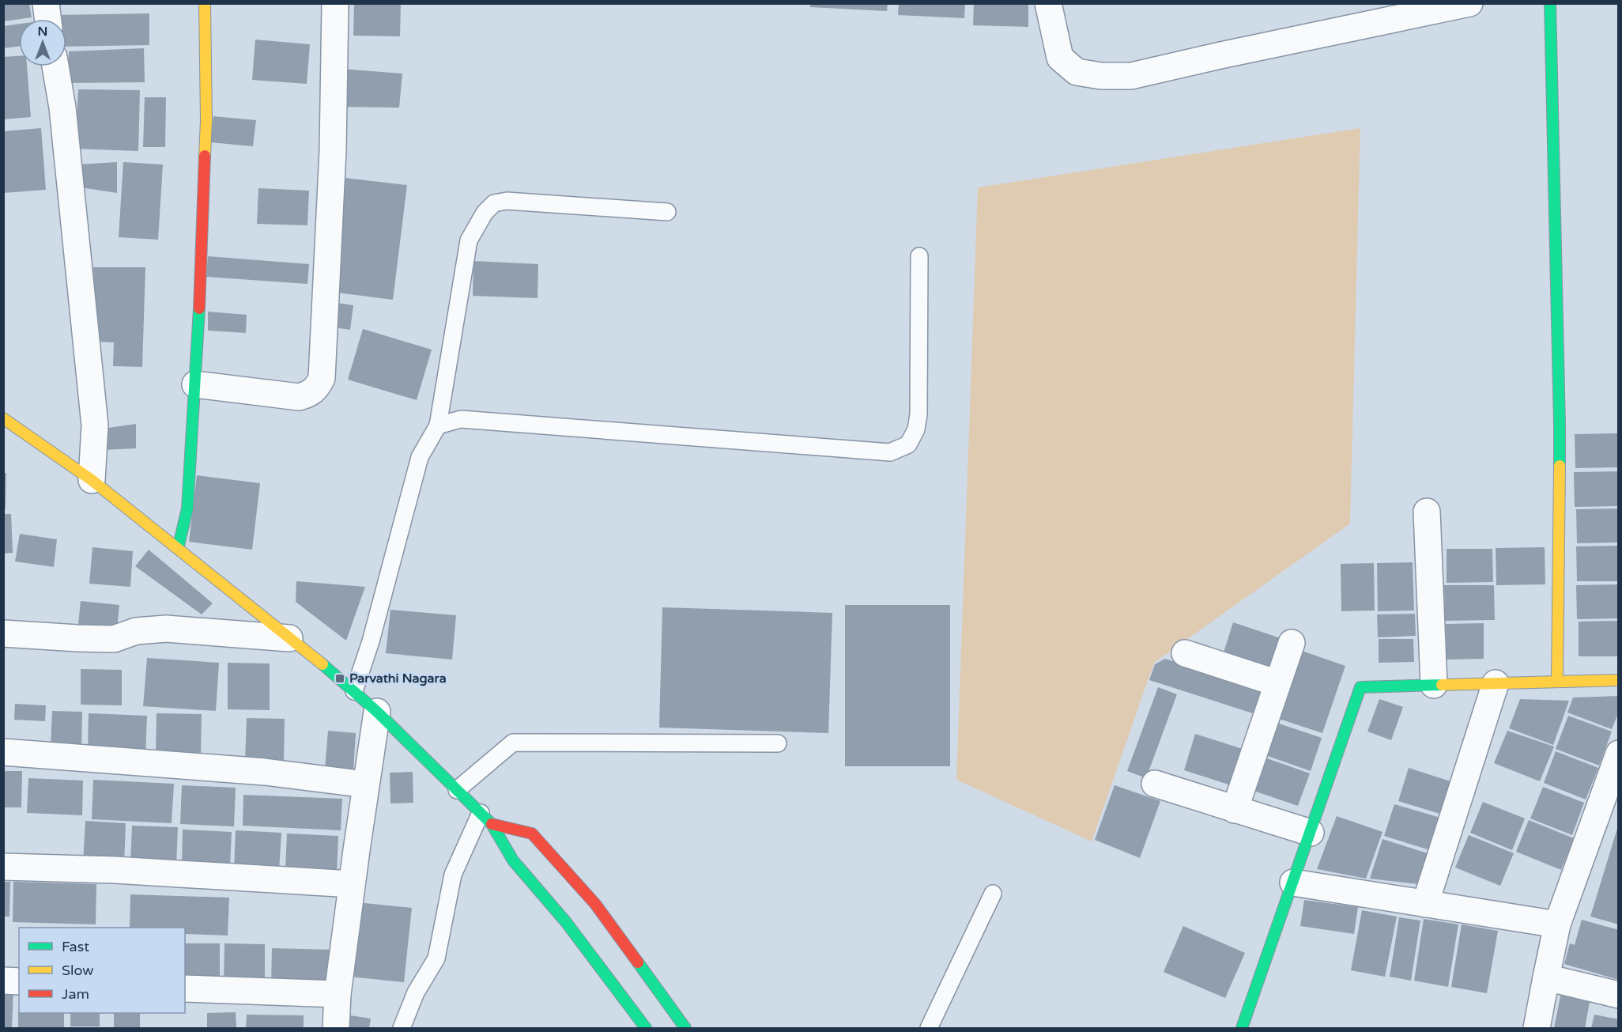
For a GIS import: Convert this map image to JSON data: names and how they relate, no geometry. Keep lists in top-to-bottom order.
{
  "places": {
    "transit": ["Parvathi Nagara"]
  },
  "legend": ["Fast", "Slow", "Jam"],
  "north": "top"
}
